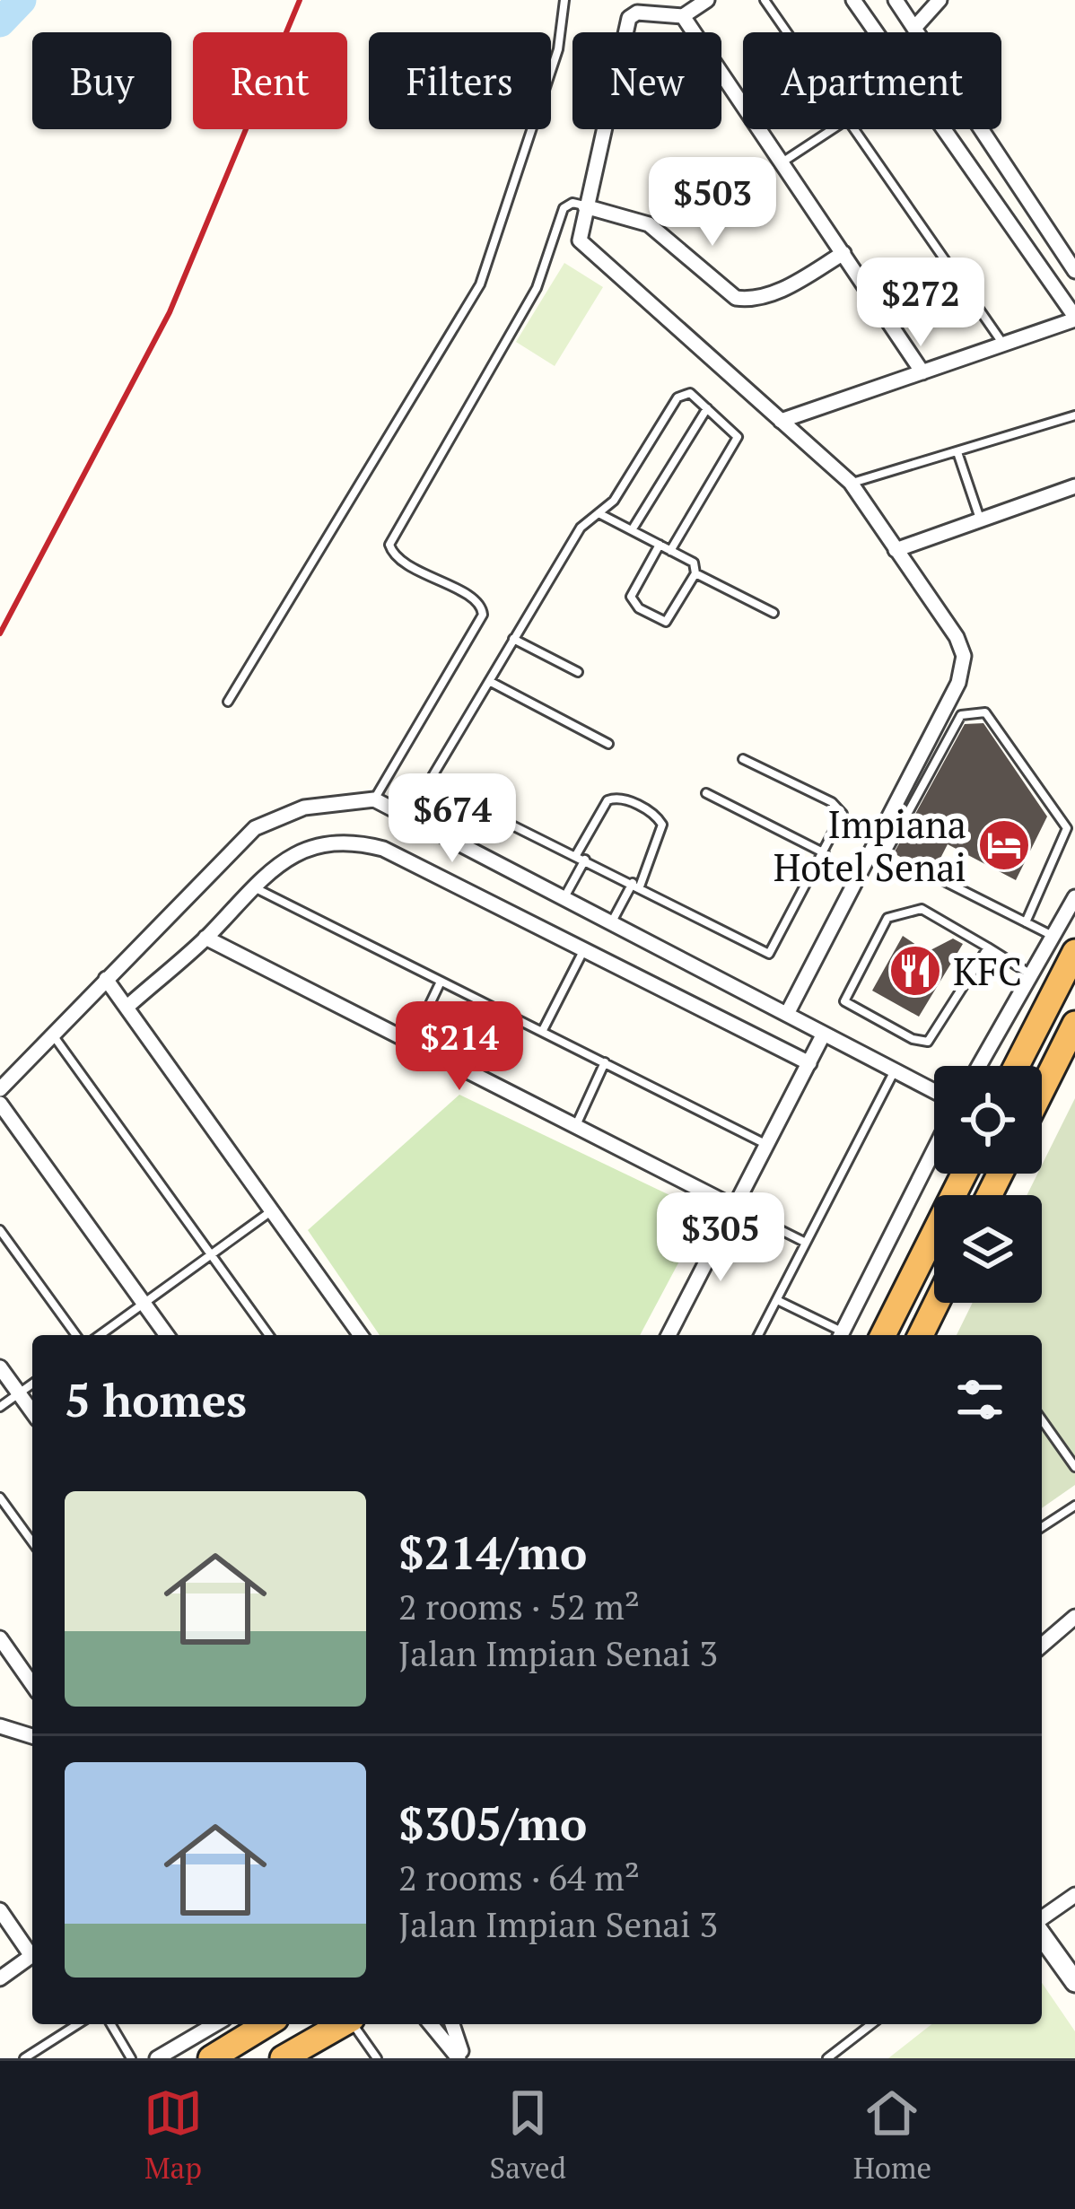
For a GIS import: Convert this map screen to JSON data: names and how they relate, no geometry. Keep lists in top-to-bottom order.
{
  "places": {
    "hotel": ["Impiana Hotel Senai"],
    "restaurant": ["KFC"]
  },
  "page": {
    "chip": [
      "Buy",
      "Rent",
      "Filters",
      "New",
      "Apartment"
    ],
    "price": [
      "$503",
      "$272",
      "$674",
      "$214",
      "$305"
    ],
    "heading": "5 homes",
    "list": [
      {
        "name": "$214/mo",
        "note": "2 rooms · 52 m² · Jalan Impian Senai 3"
      },
      {
        "name": "$305/mo",
        "note": "2 rooms · 64 m² · Jalan Impian Senai 3"
      }
    ],
    "tabs": ["Map", "Saved", "Home"]
  }
}
